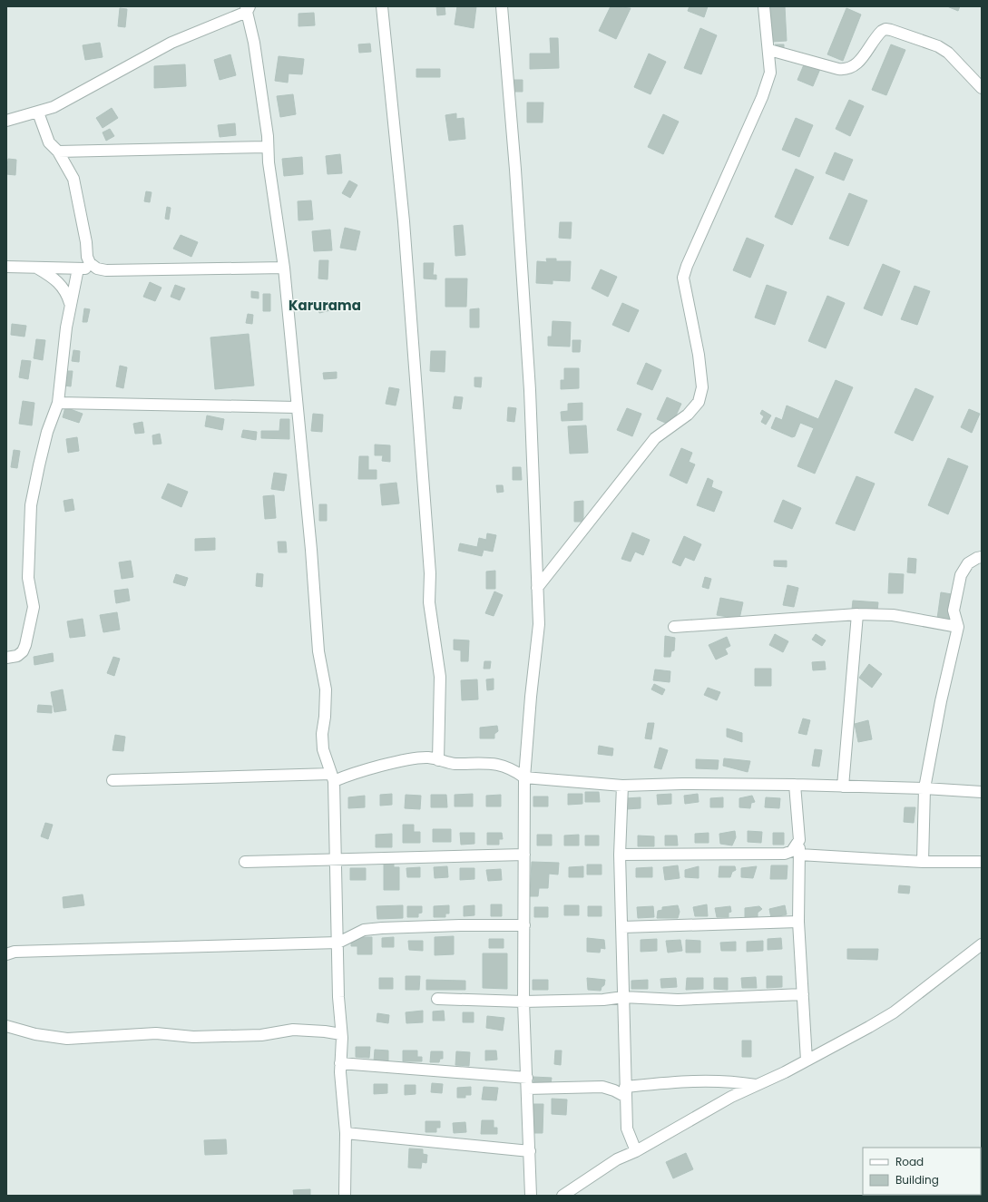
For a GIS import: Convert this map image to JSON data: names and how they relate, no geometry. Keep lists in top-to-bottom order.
{
  "districts": ["Karurama"],
  "legend": ["Road", "Building"]
}
